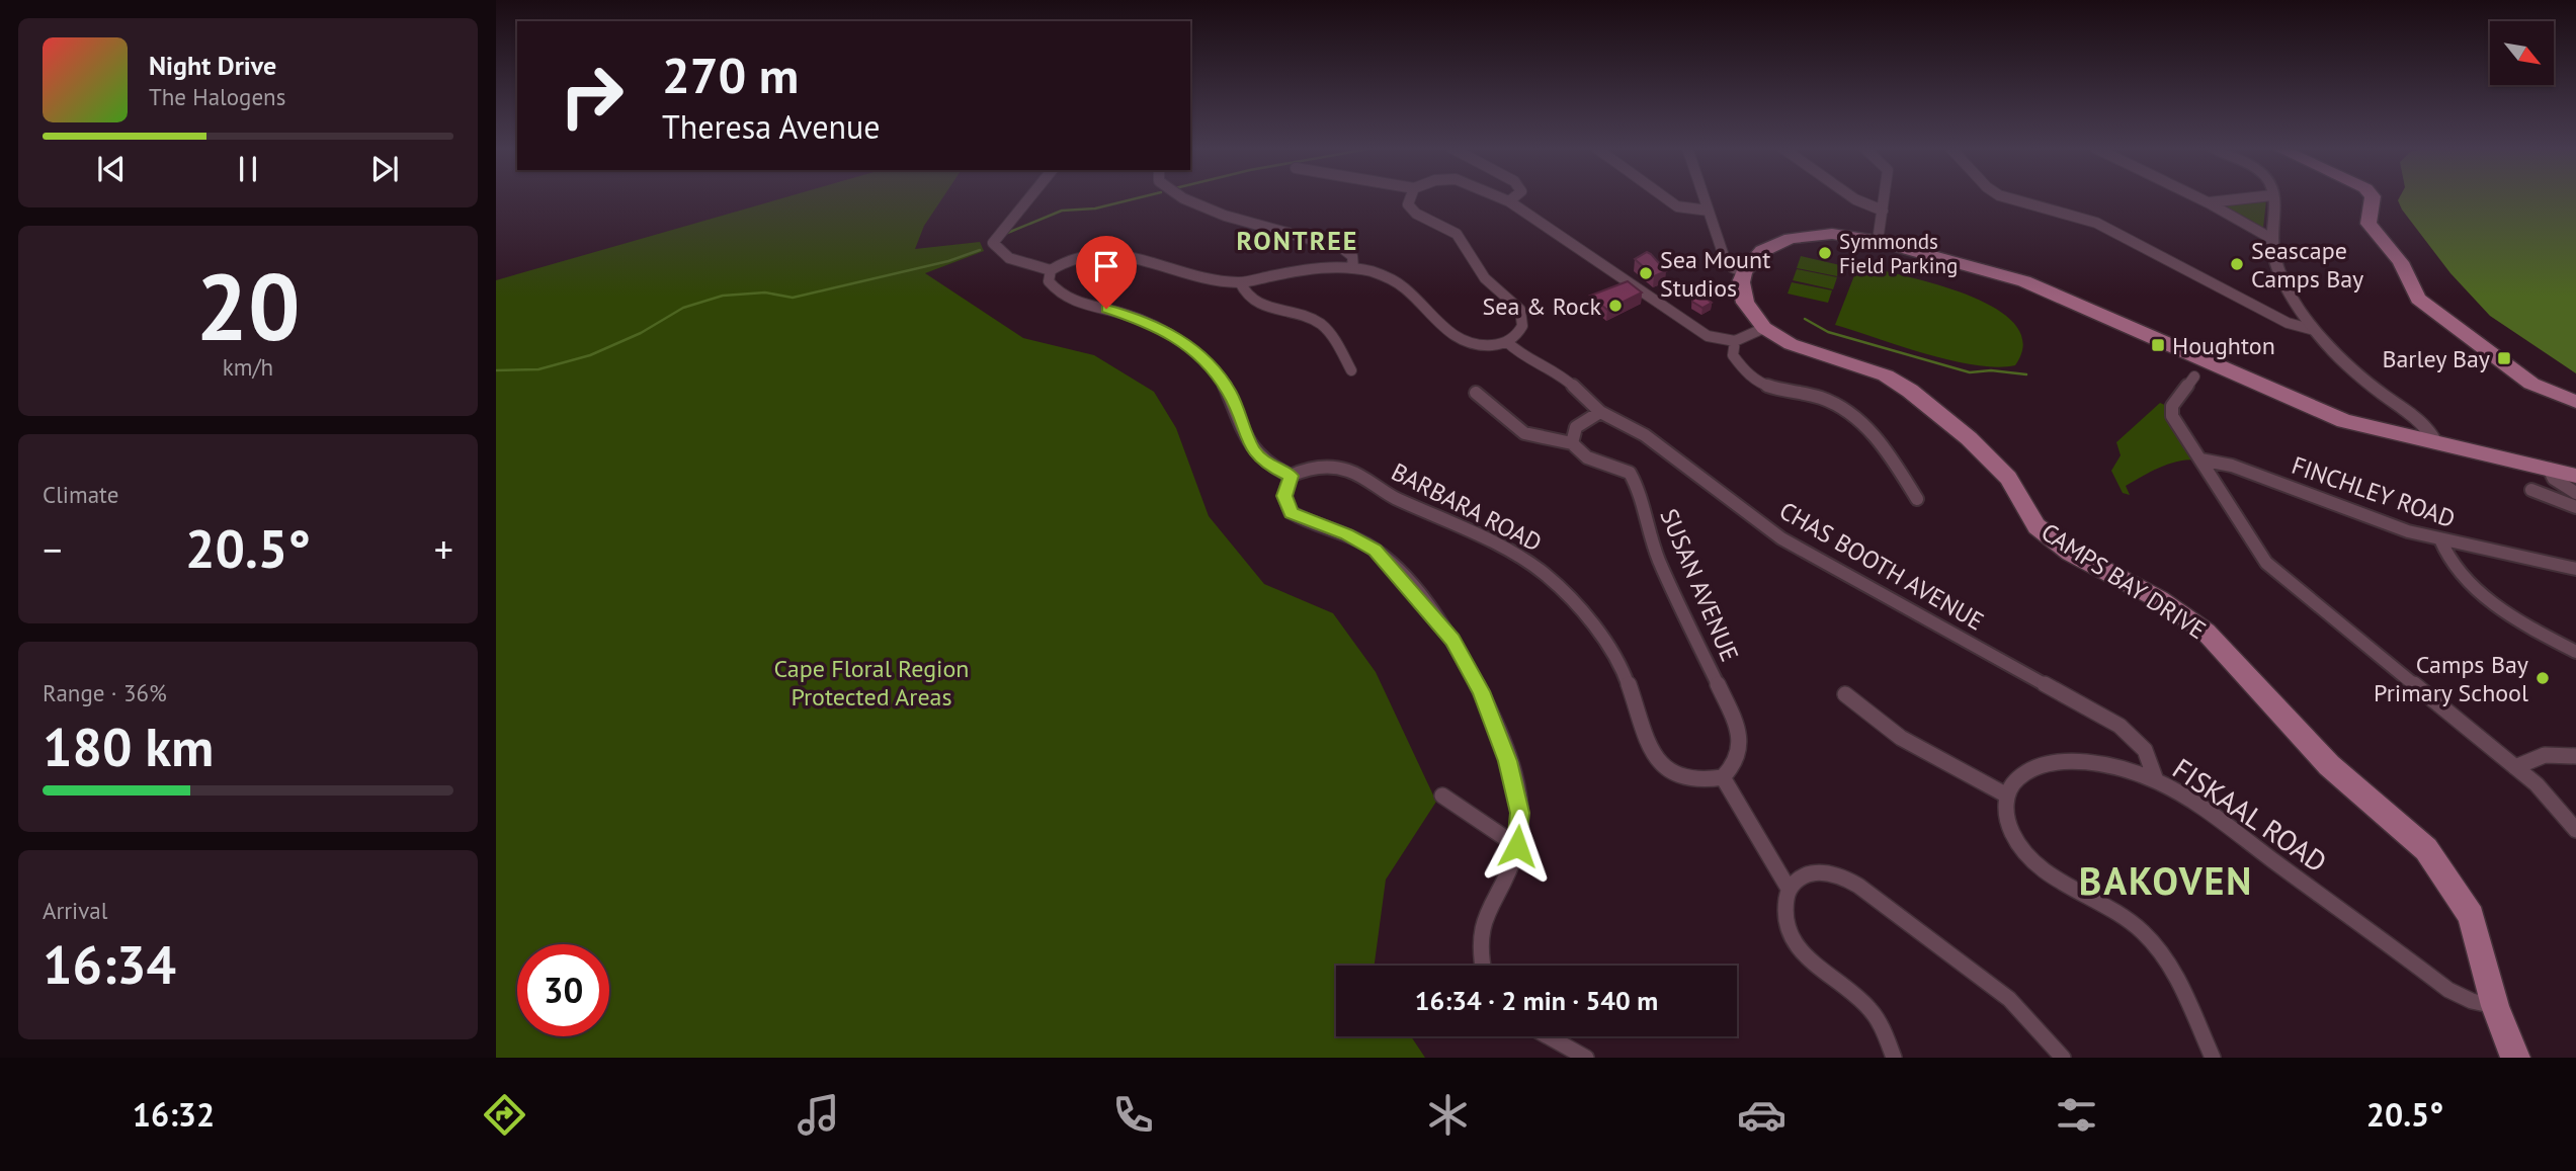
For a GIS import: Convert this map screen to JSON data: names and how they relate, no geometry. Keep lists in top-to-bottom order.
{
  "streets": {
    "main road": ["CAMPS BAY DRIVE"],
    "street": [
      "FINCHLEY ROAD",
      "BARBARA ROAD",
      "CHAS BOOTH AVENUE",
      "SUSAN AVENUE",
      "FISKAAL ROAD"
    ]
  },
  "crossings": [
    ["BARBARA ROAD", "SUSAN AVENUE"],
    ["CHAS BOOTH AVENUE", "FISKAAL ROAD"],
    ["CAMPS BAY DRIVE", "FISKAAL ROAD"]
  ],
  "districts": ["RONTREE", "BAKOVEN"],
  "parks": ["Cape Floral Region Protected Areas"],
  "places": {
    "other": [
      "Symmonds Field Parking",
      "Seascape Camps Bay",
      "Sea Mount Studios",
      "Sea & Rock",
      "Camps Bay Primary School"
    ],
    "transit": ["Houghton", "Barley Bay"]
  },
  "north": "bottom right",
  "page": {
    "turn": ["270 m", "Theresa Avenue"],
    "song": ["Night Drive", "The Halogens"],
    "tile": [
      ["20", "km/h"],
      "Climate",
      ["Range · 36%", "180 km"],
      ["Arrival", "16:34"]
    ],
    "heat": ["−", "20.5°", "+"],
    "limit": "30",
    "trip": "16:34 · 2 min · 540 m",
    "tabs": ["16:32", "20.5°"]
  }
}
